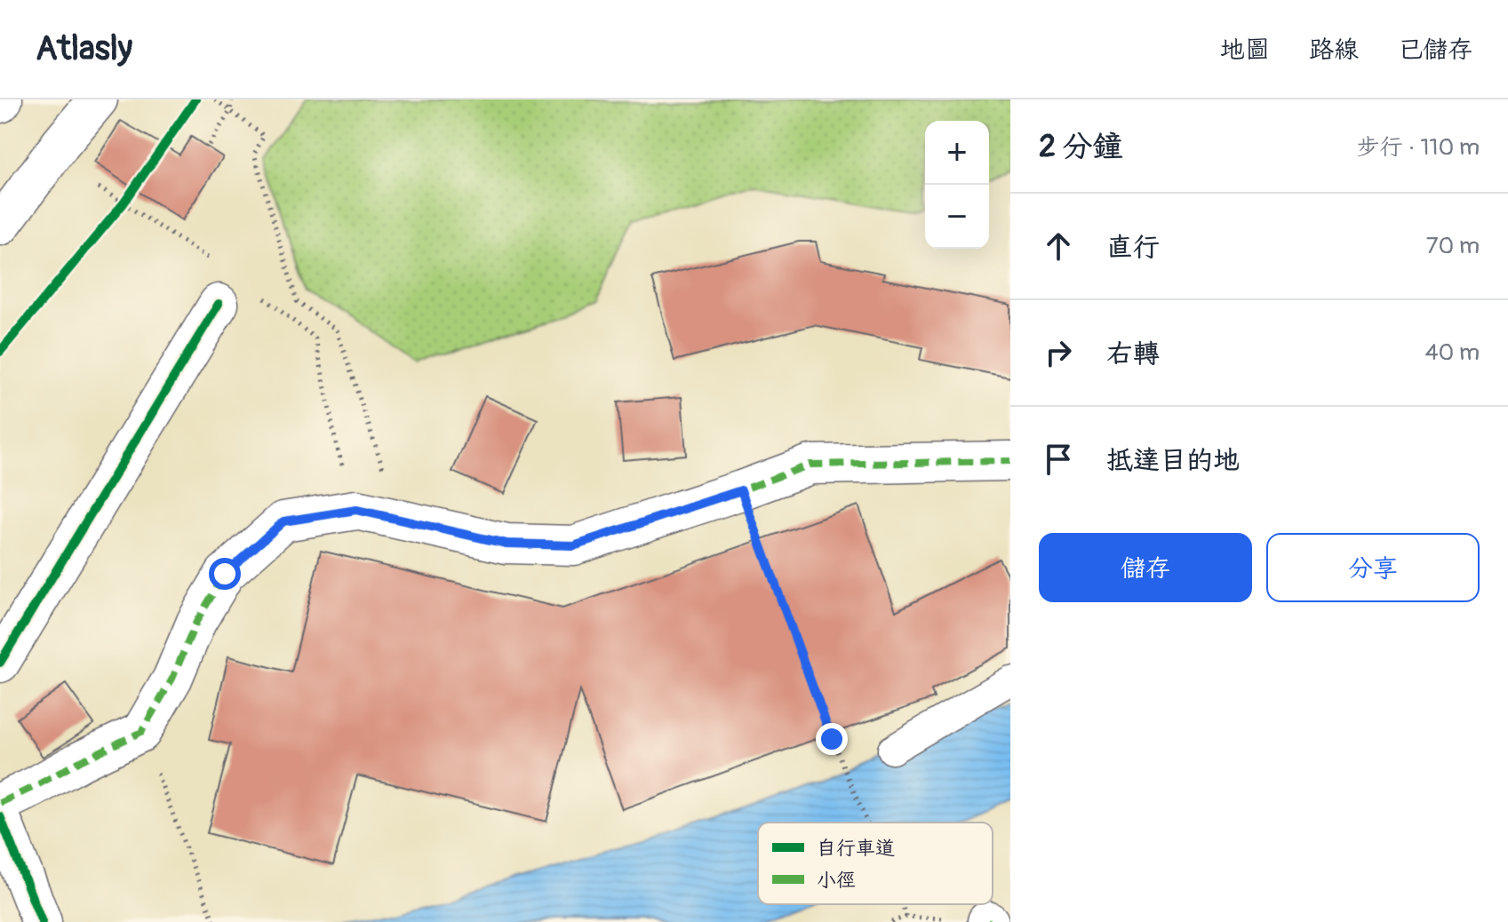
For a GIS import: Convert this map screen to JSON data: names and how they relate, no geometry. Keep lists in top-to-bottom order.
{
  "legend": ["自行車道", "小徑"],
  "page": {
    "header": "Atlasly",
    "nav": ["地圖", "路線", "已儲存"],
    "heading": ["2 分鐘", "步行 · 110 m"],
    "map_buttons": ["+", "−"],
    "list": [
      ["直行", "70 m"],
      ["右轉", "40 m"],
      "抵達目的地"
    ],
    "buttons": ["儲存", "分享"]
  }
}
